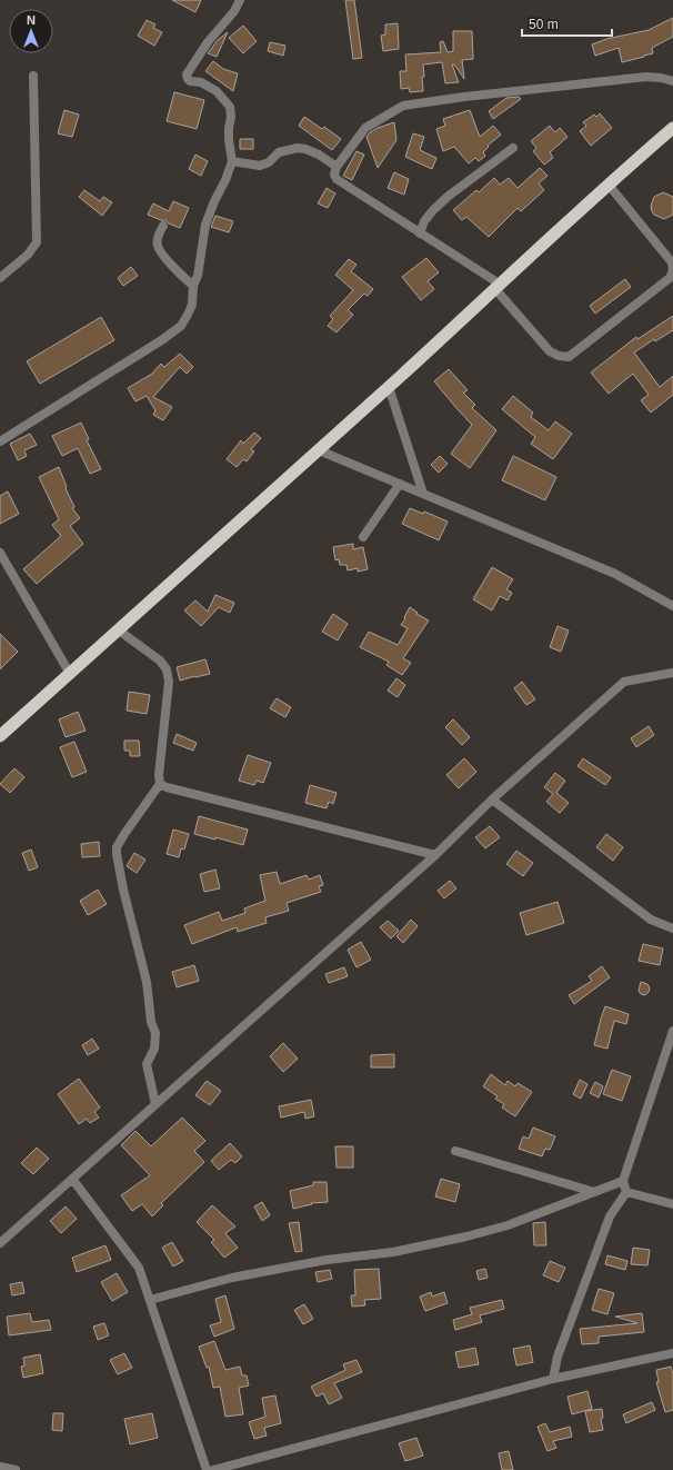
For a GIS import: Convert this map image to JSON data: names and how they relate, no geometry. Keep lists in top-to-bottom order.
{
  "scale_bar": "50 m",
  "north": "top"
}
